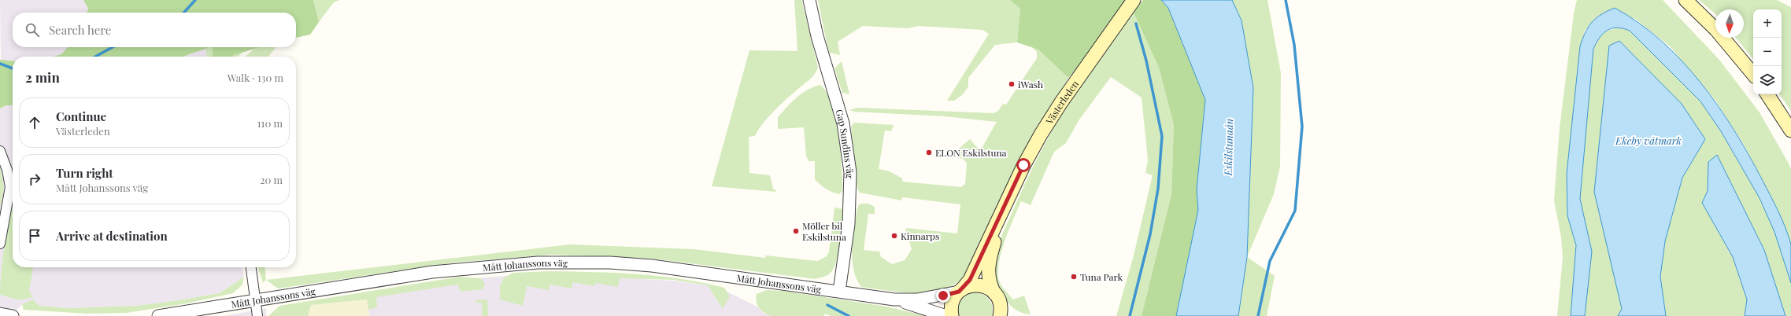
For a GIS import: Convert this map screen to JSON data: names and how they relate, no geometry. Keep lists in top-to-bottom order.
{
  "streets": {
    "main road": ["Västerleden"],
    "street": ["Gap Sundins väg", "Mått Johanssons väg"]
  },
  "crossings": [
    ["Västerleden", "Mått Johanssons väg"],
    ["Gap Sundins väg", "Mått Johanssons väg"]
  ],
  "water": ["Ekeby våtmark", "Eskilstunaån"],
  "places": [
    "iWash",
    "ELON Eskilstuna",
    "Möller bil Eskilstuna",
    "Kinnarps",
    "Tuna Park"
  ],
  "north": "bottom",
  "page": {
    "map_buttons": ["+", "−"],
    "search": "Search here",
    "heading": ["2 min", "Walk · 130 m"],
    "list": [
      ["Continue", "Västerleden", "110 m"],
      ["Turn right", "Mått Johanssons väg", "20 m"],
      "Arrive at destination"
    ]
  }
}
